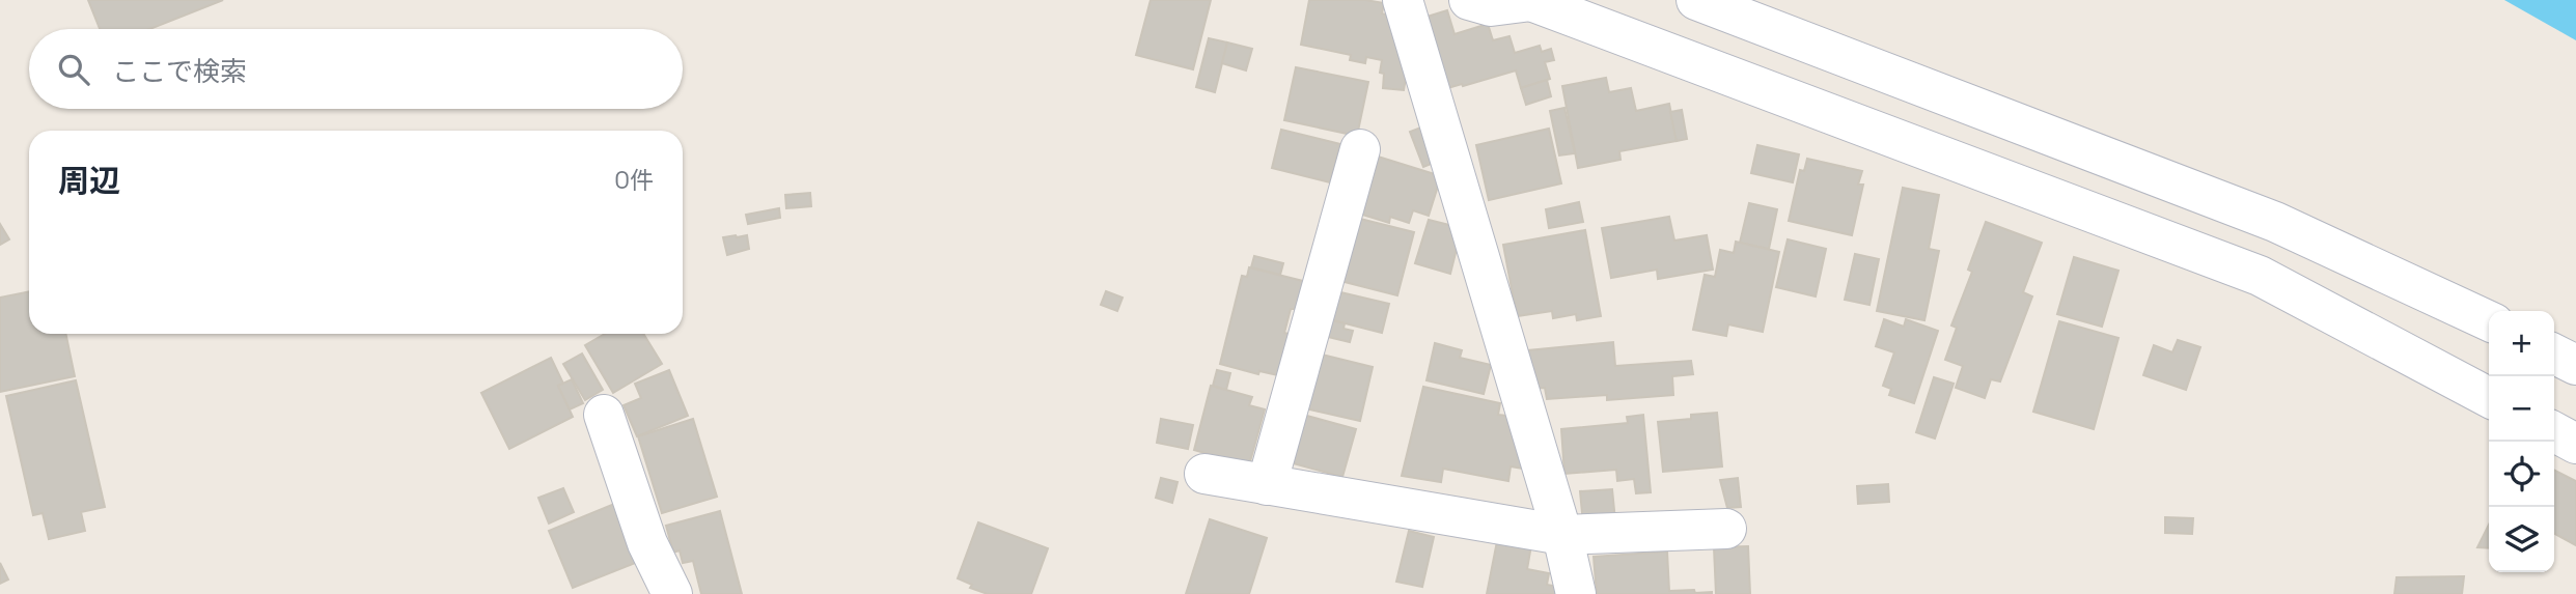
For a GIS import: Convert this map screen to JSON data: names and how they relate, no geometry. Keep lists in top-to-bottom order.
{
  "page": {
    "search": "ここで検索",
    "heading": ["周辺", "0件"],
    "map_buttons": ["+", "−"]
  }
}
